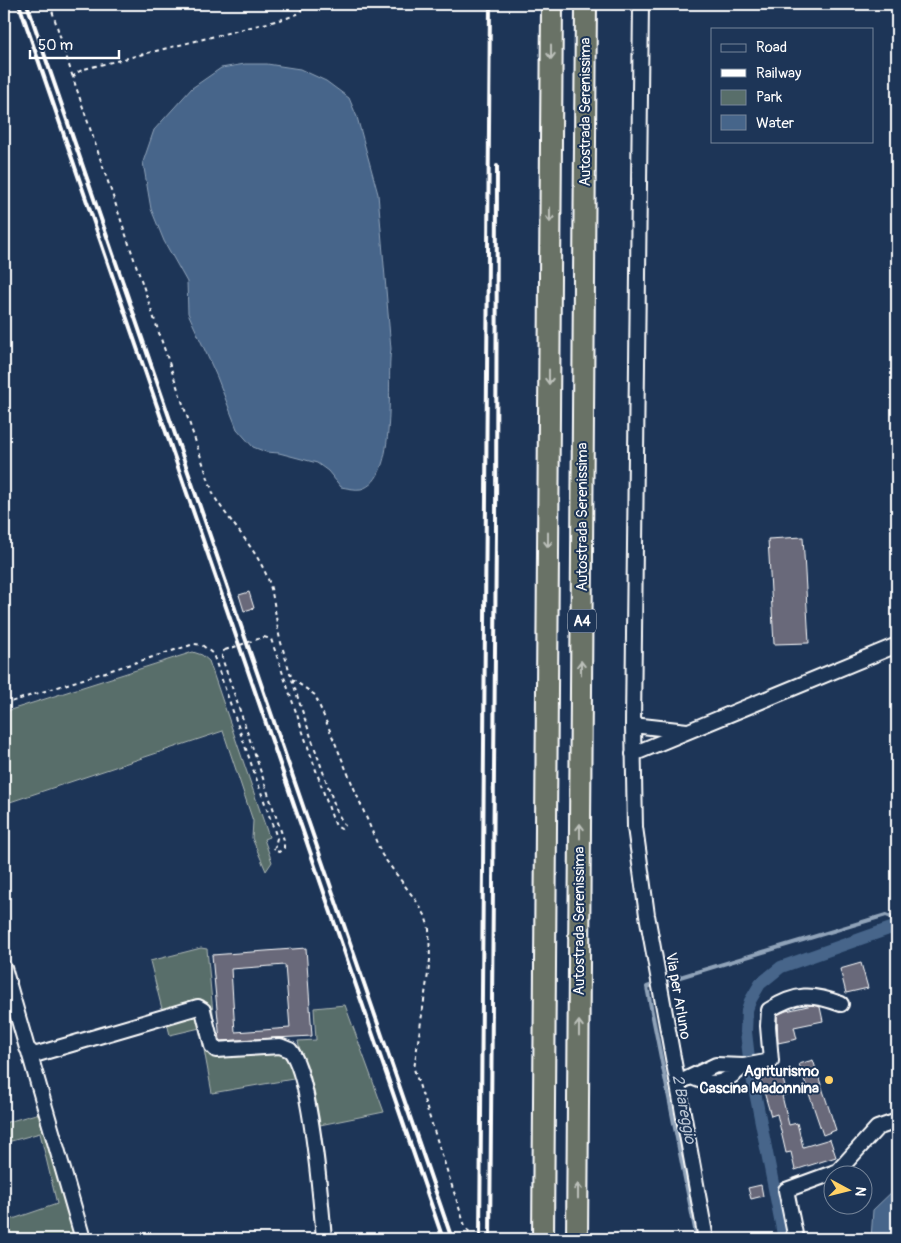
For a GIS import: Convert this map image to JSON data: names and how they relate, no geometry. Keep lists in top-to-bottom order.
{
  "streets": {
    "highway": ["Autostrada Serenissima", "A4"],
    "street": ["Via per Arluno"]
  },
  "water": ["2 Bareggio"],
  "places": ["Agriturismo Cascina Madonnina"],
  "legend": [
    "Road",
    "Railway",
    "Park",
    "Water"
  ],
  "scale_bar": "50 m",
  "north": "right"
}
